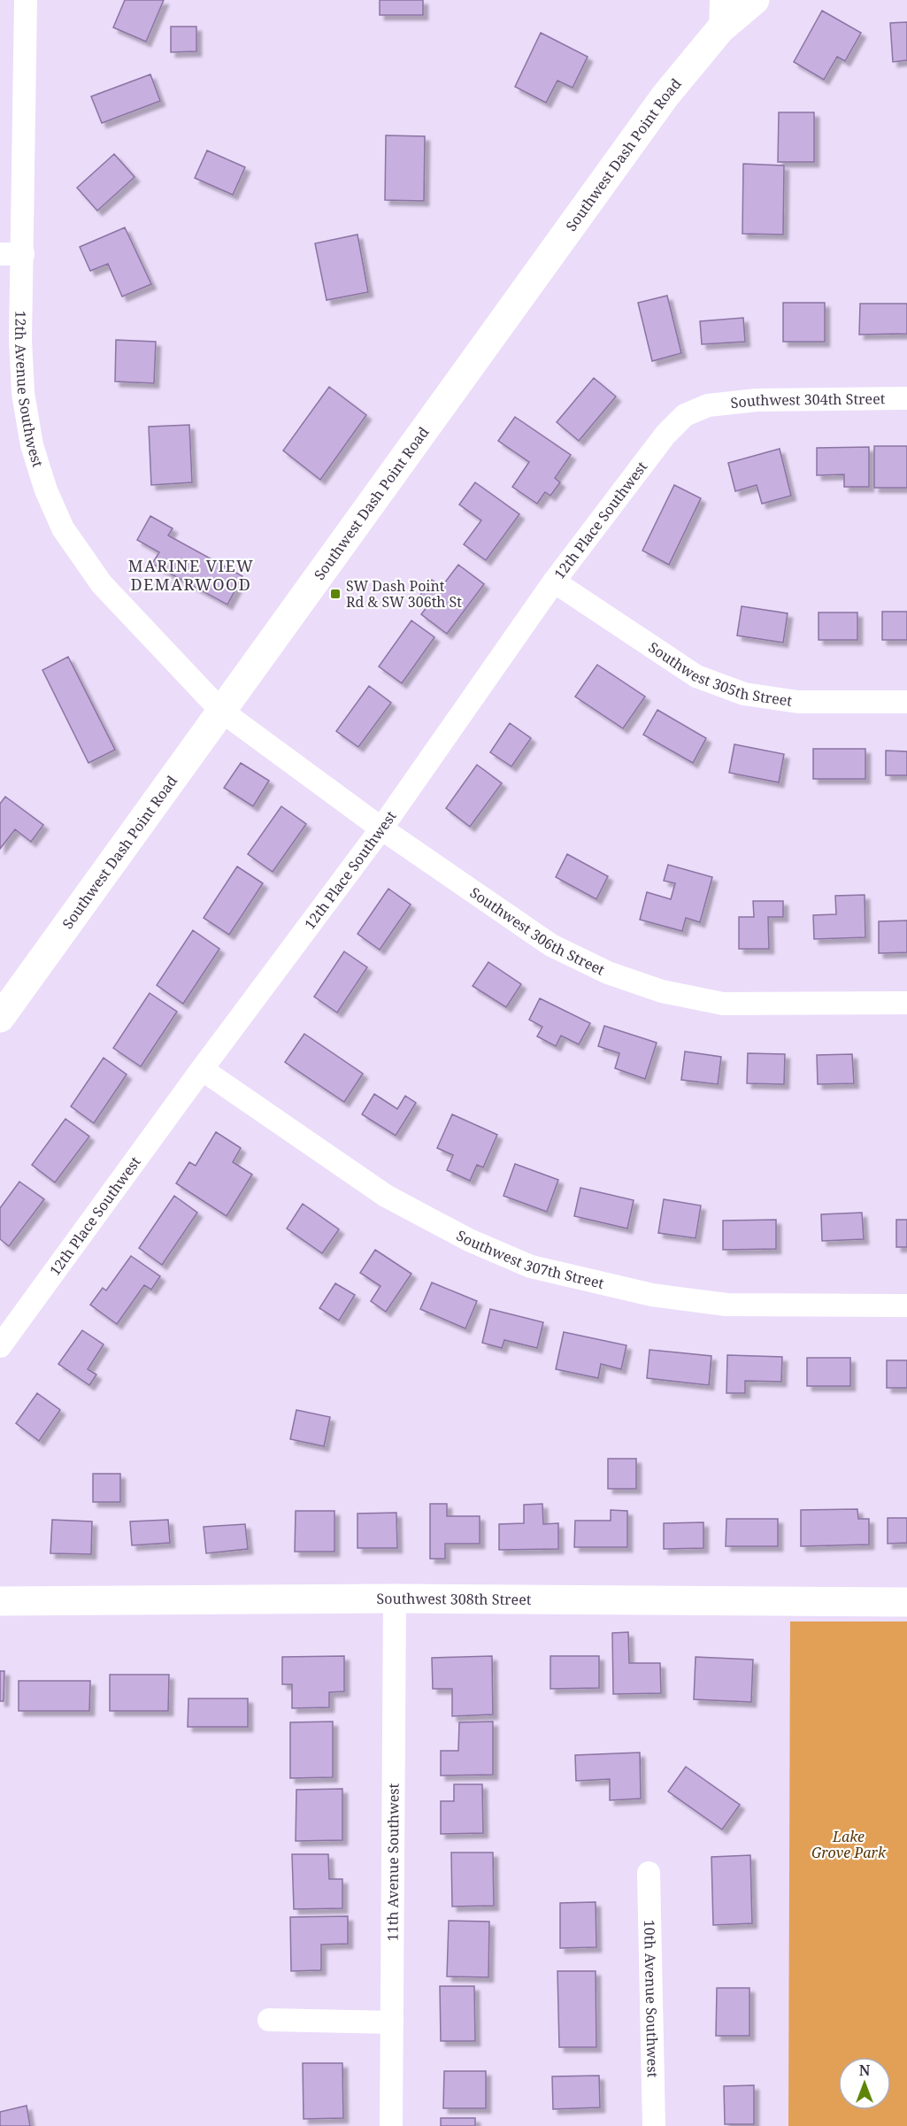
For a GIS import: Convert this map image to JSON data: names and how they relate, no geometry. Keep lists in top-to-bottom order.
{
  "streets": {
    "main road": ["Southwest Dash Point Road", "Southwest 308th Street"],
    "street": [
      "12th Avenue Southwest",
      "Southwest 304th Street",
      "12th Place Southwest",
      "Southwest 305th Street",
      "Southwest 306th Street",
      "Southwest 307th Street",
      "11th Avenue Southwest",
      "10th Avenue Southwest"
    ]
  },
  "crossings": [
    ["Southwest Dash Point Road", "12th Avenue Southwest"],
    ["Southwest Dash Point Road", "Southwest 306th Street"],
    ["12th Avenue Southwest", "Southwest 306th Street"],
    ["Southwest 304th Street", "12th Place Southwest"],
    ["12th Place Southwest", "Southwest 305th Street"],
    ["12th Place Southwest", "Southwest 306th Street"],
    ["12th Place Southwest", "Southwest 307th Street"],
    ["Southwest 308th Street", "11th Avenue Southwest"]
  ],
  "districts": ["MARINE VIEW DEMARWOOD"],
  "parks": ["Lake Grove Park"],
  "places": {
    "transit": ["SW Dash Point Rd & SW 306th St"]
  },
  "north": "top"
}
